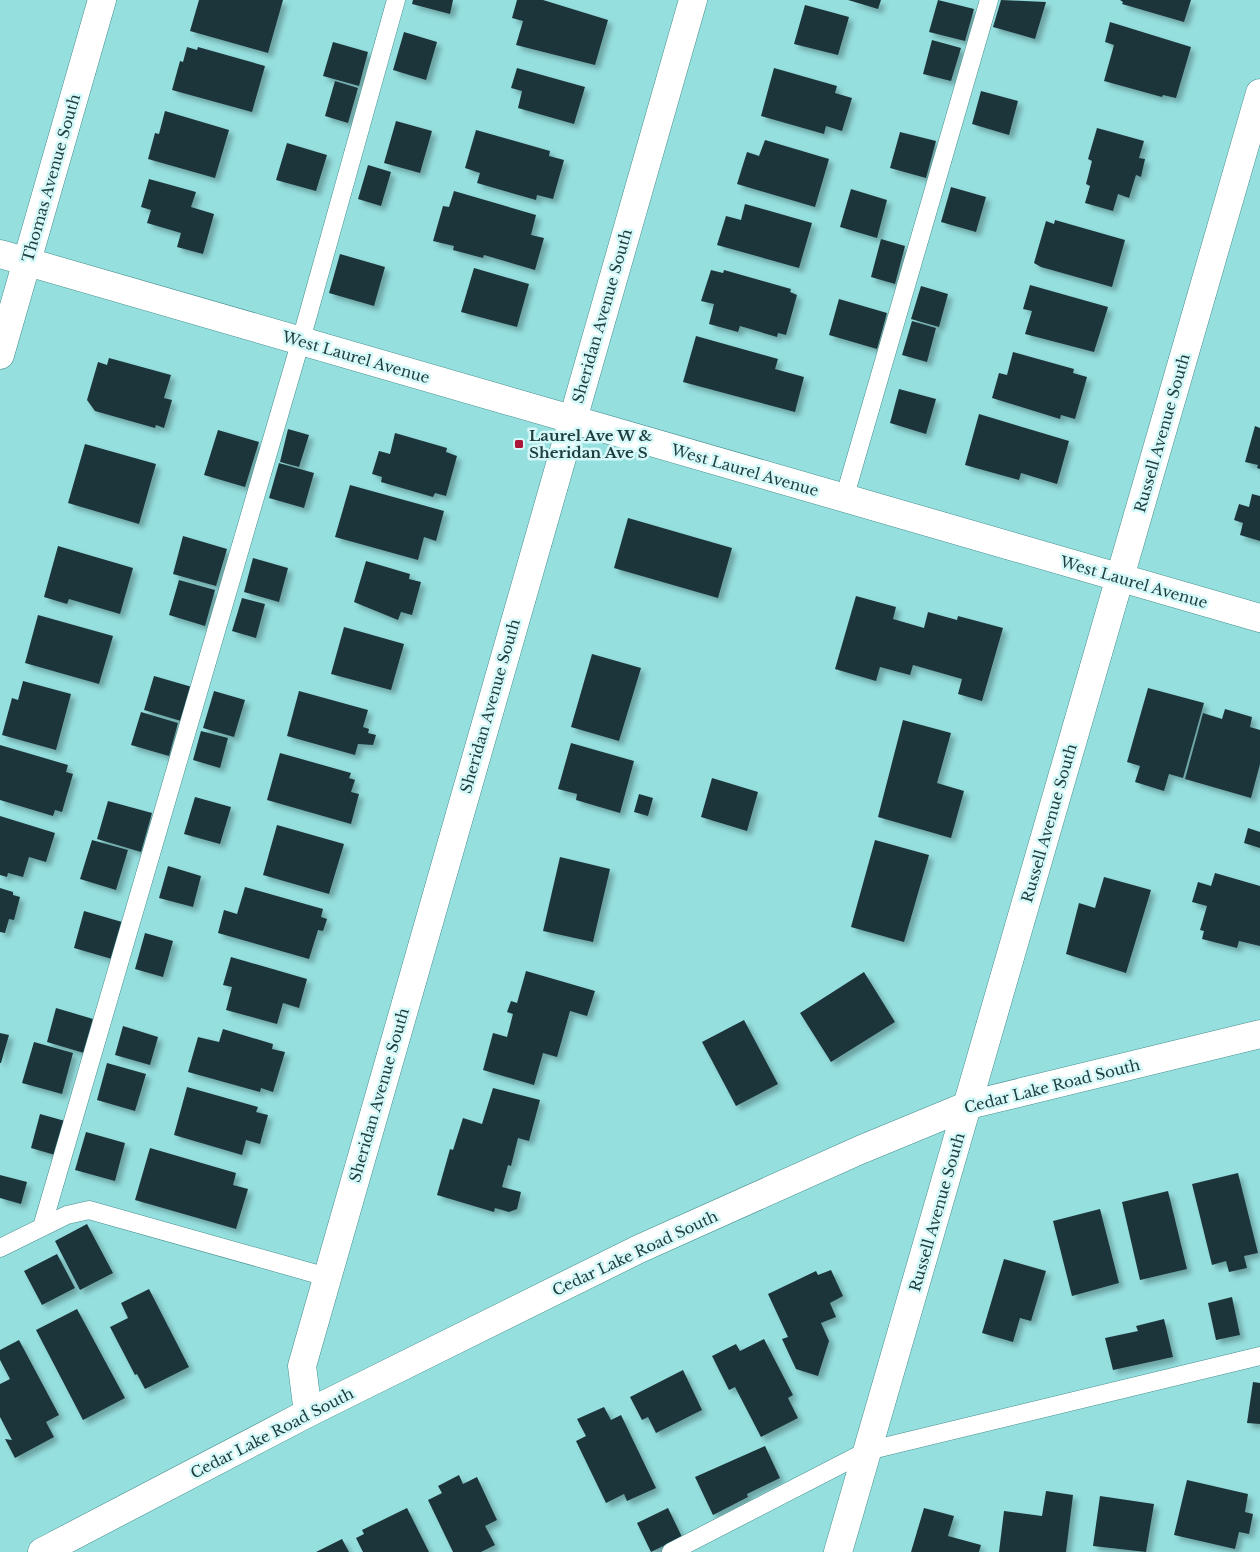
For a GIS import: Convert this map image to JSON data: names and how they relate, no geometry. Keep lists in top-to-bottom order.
{
  "streets": {
    "street": [
      "Thomas Avenue South",
      "Sheridan Avenue South",
      "West Laurel Avenue",
      "Russell Avenue South",
      "Cedar Lake Road South"
    ]
  },
  "crossings": [
    ["Thomas Avenue South", "West Laurel Avenue"],
    ["Sheridan Avenue South", "West Laurel Avenue"],
    ["Sheridan Avenue South", "Cedar Lake Road South"],
    ["West Laurel Avenue", "Russell Avenue South"],
    ["Russell Avenue South", "Cedar Lake Road South"]
  ],
  "places": {
    "transit": ["Laurel Ave W & Sheridan Ave S"]
  }
}
